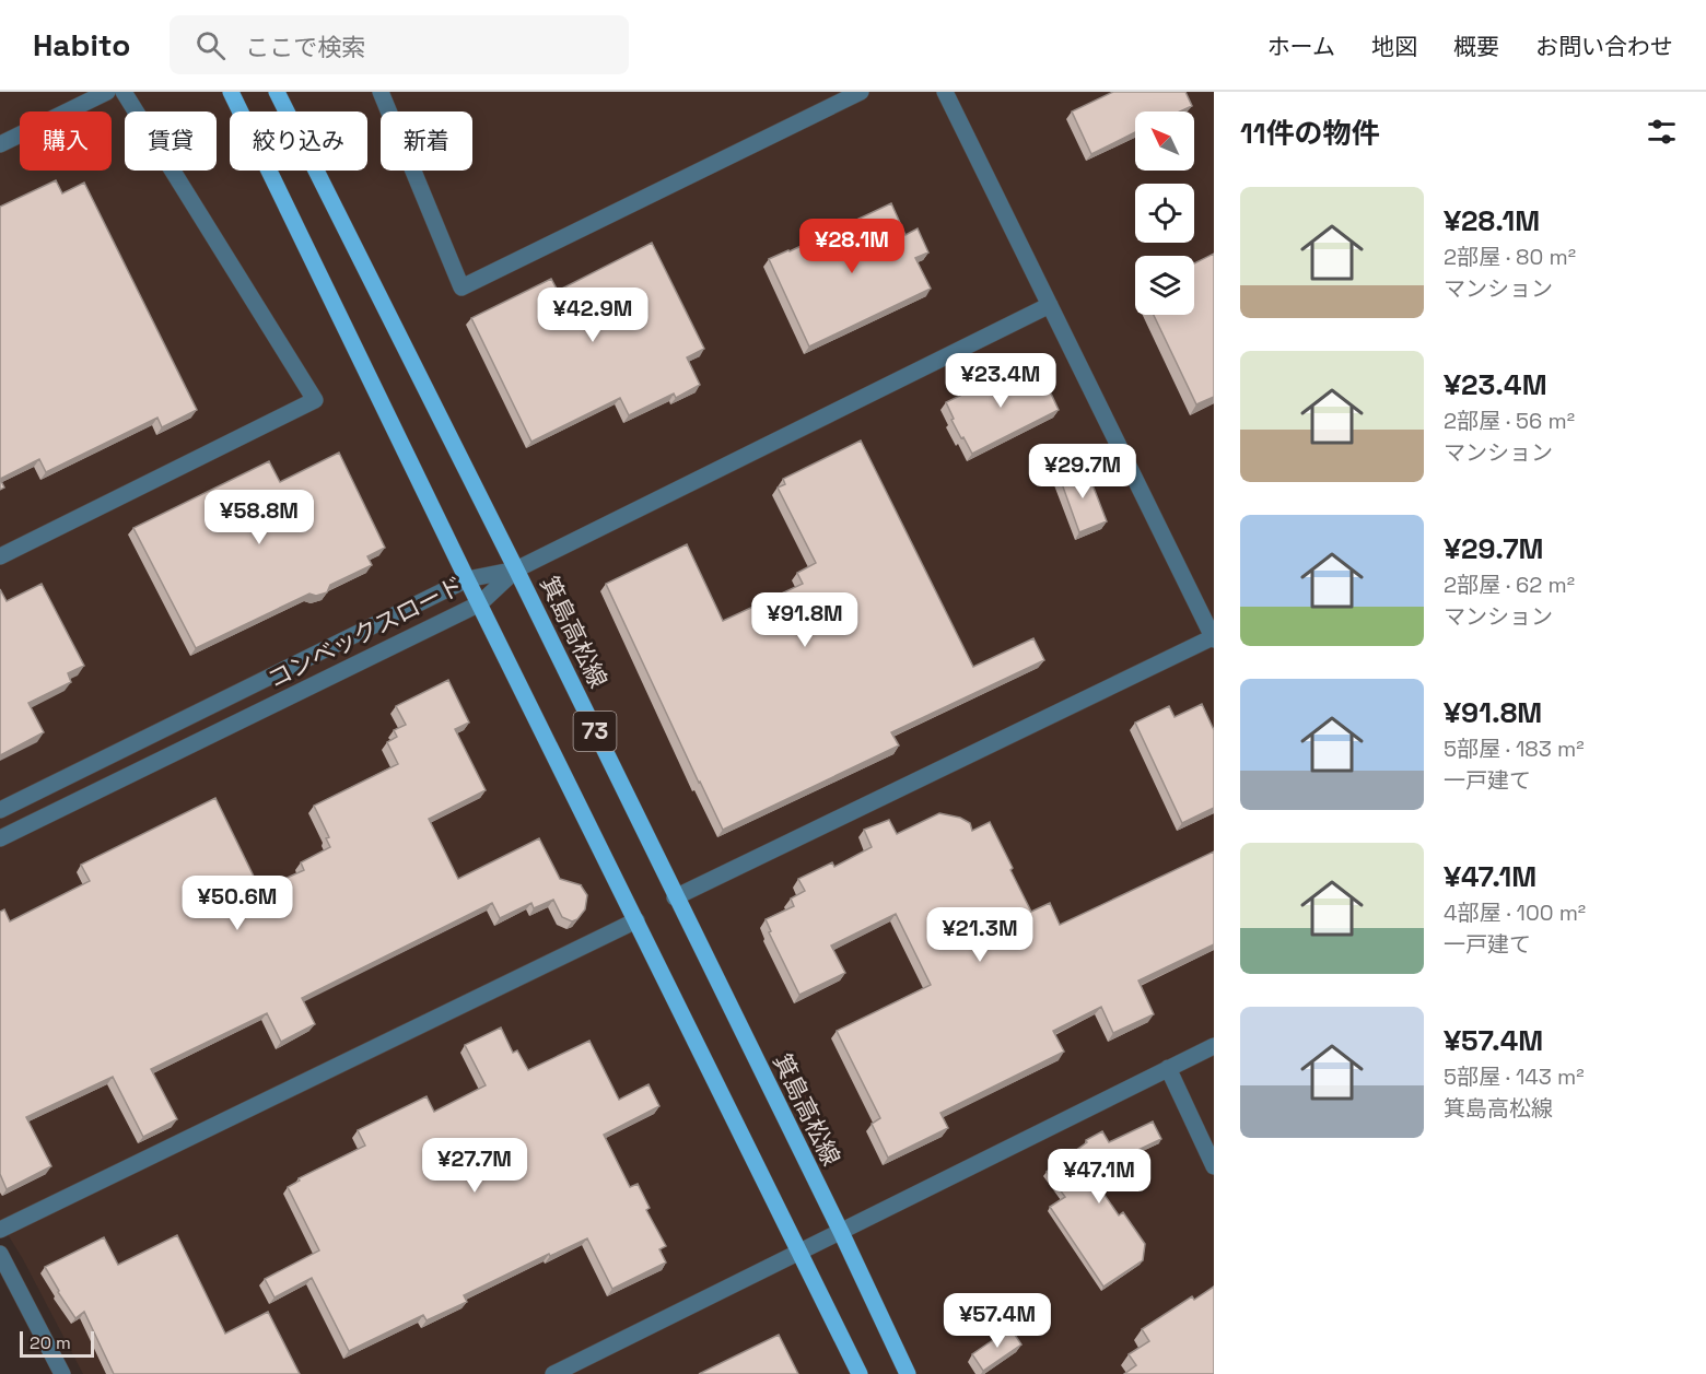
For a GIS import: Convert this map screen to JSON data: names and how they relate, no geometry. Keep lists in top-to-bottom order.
{
  "streets": {
    "main road": ["箕島高松線", "73"],
    "street": ["コンベックスロード"]
  },
  "crossings": [
    ["コンベックスロード", "箕島高松線"],
    ["コンベックスロード", "73"]
  ],
  "scale_bar": "20 m",
  "north": "top left",
  "page": {
    "header": "Habito",
    "search": "ここで検索",
    "nav": [
      "ホーム",
      "地図",
      "概要",
      "お問い合わせ"
    ],
    "heading": "11件の物件",
    "chip": [
      "購入",
      "賃貸",
      "絞り込み",
      "新着"
    ],
    "list": [
      {
        "name": "¥28.1M",
        "note": "2部屋 · 80 m² · マンション"
      },
      {
        "name": "¥23.4M",
        "note": "2部屋 · 56 m² · マンション"
      },
      {
        "name": "¥29.7M",
        "note": "2部屋 · 62 m² · マンション"
      },
      {
        "name": "¥91.8M",
        "note": "5部屋 · 183 m² · 一戸建て"
      },
      {
        "name": "¥47.1M",
        "note": "4部屋 · 100 m² · 一戸建て"
      },
      {
        "name": "¥57.4M",
        "note": "5部屋 · 143 m² · 箕島高松線"
      }
    ],
    "price": [
      "¥28.1M",
      "¥42.9M",
      "¥23.4M",
      "¥29.7M",
      "¥58.8M",
      "¥91.8M",
      "¥50.6M",
      "¥21.3M",
      "¥27.7M",
      "¥47.1M",
      "¥57.4M"
    ],
    "scale": "20 m"
  }
}
